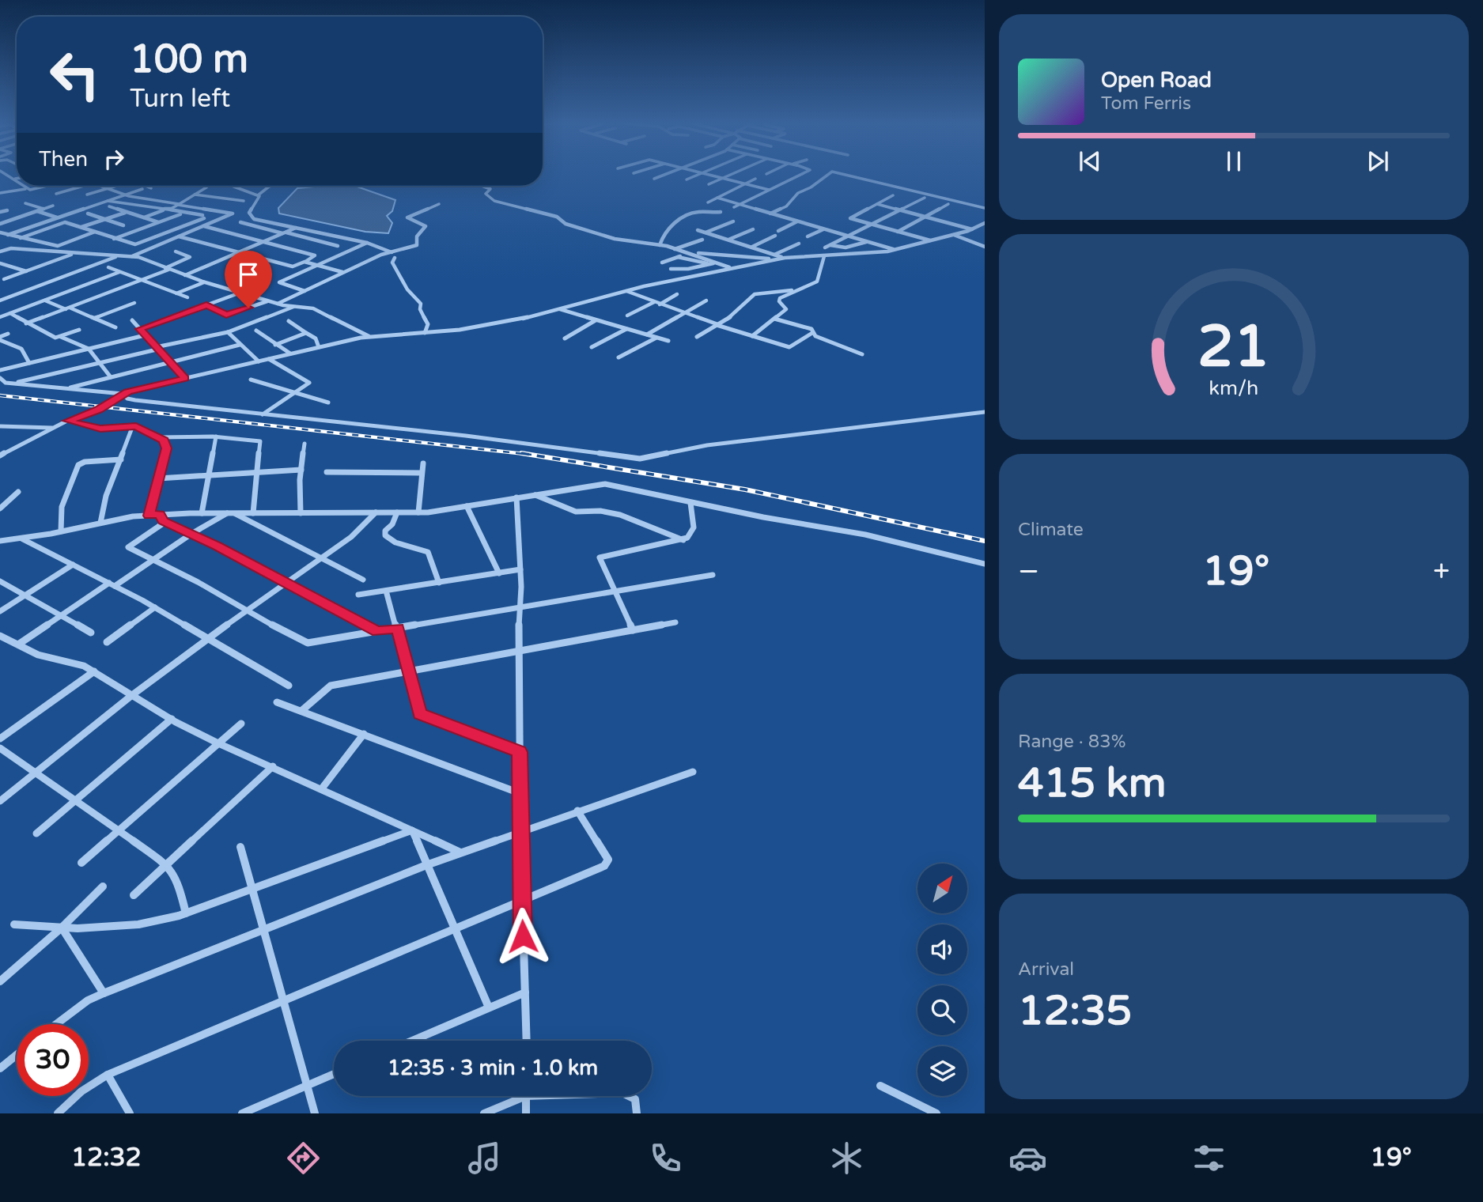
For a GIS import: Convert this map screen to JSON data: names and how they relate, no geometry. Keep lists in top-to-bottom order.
{
  "north": "top right",
  "page": {
    "turn": ["100 m", "Turn left"],
    "song": ["Open Road", "Tom Ferris"],
    "then": "Then",
    "tile": [
      "Climate",
      ["Range · 83%", "415 km"],
      ["Arrival", "12:35"]
    ],
    "heat": ["−", "19°", "+"],
    "limit": "30",
    "trip": "12:35 · 3 min · 1.0 km",
    "tabs": ["12:32", "19°"],
    "gauge": ["21", "km/h"]
  }
}
